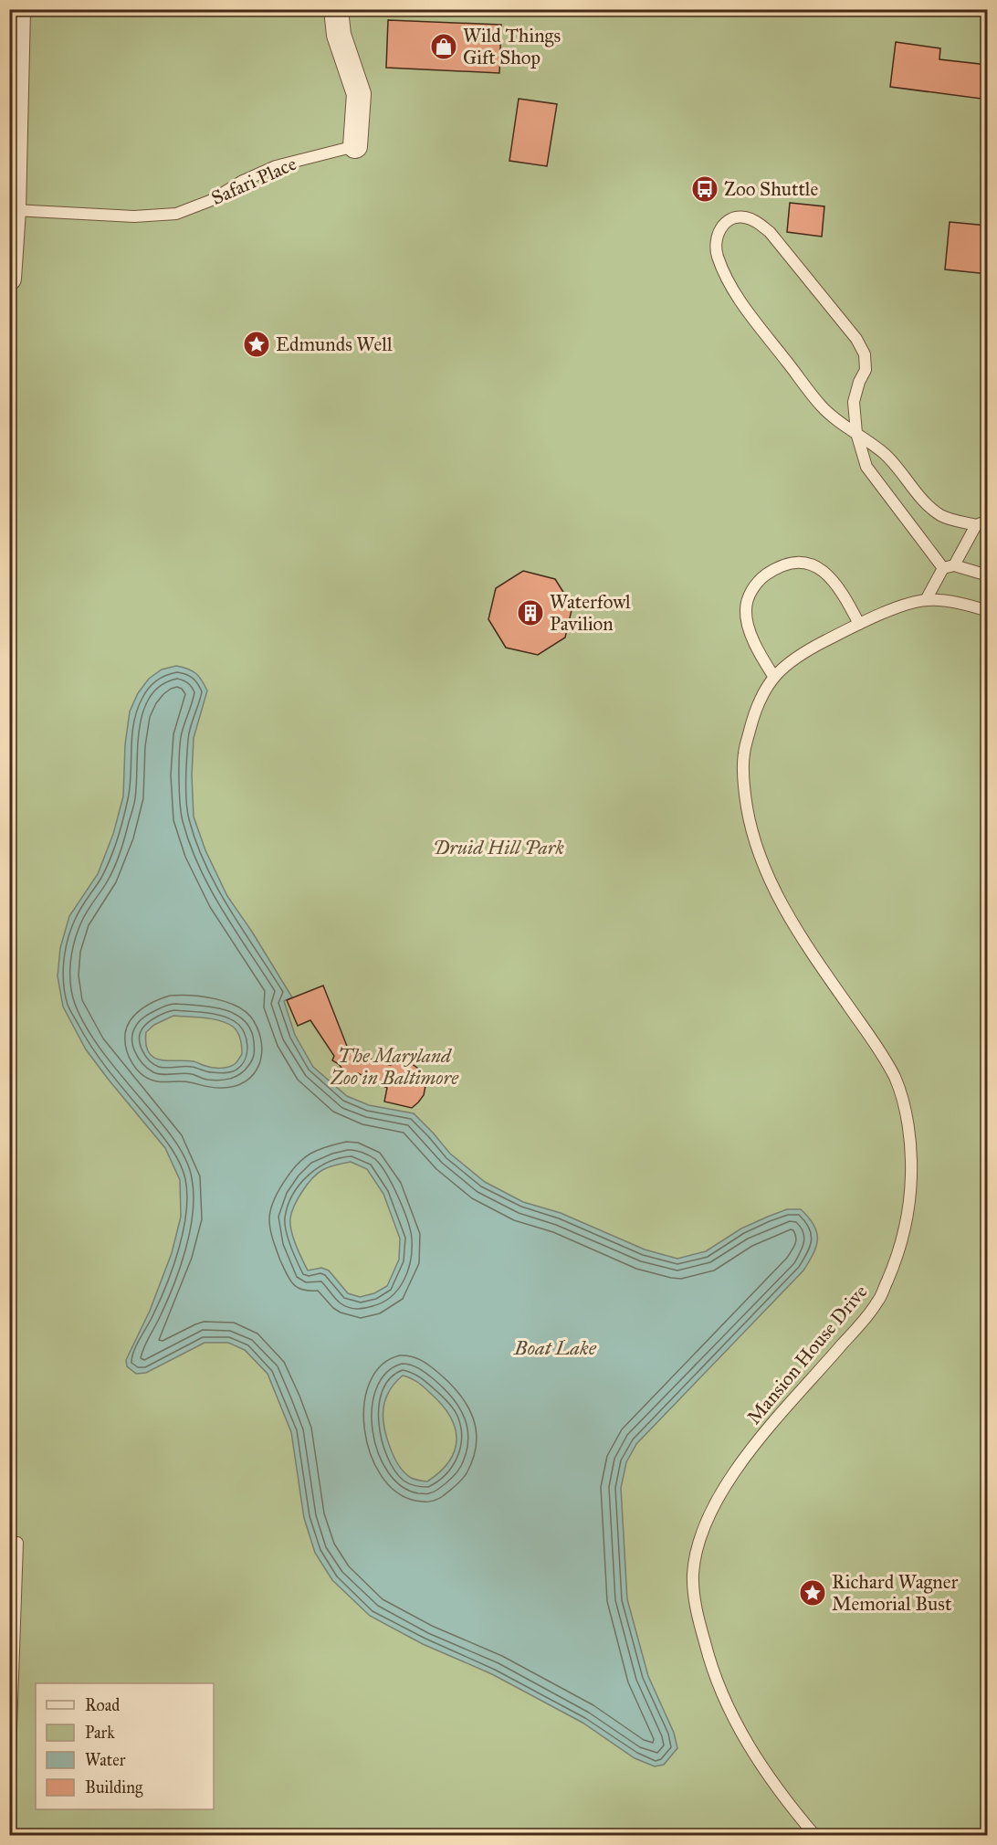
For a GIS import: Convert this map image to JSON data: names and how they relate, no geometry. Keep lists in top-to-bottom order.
{
  "streets": {
    "street": ["Safari Place"],
    "lane": ["Mansion House Drive"]
  },
  "water": ["Boat Lake"],
  "parks": ["Druid Hill Park", "The Maryland Zoo in Baltimore"],
  "places": {
    "shop": ["Wild Things Gift Shop"],
    "bus stop": ["Zoo Shuttle"],
    "place": ["Edmunds Well", "Richard Wagner Memorial Bust"],
    "building": ["Waterfowl Pavilion"]
  },
  "legend": [
    "Road",
    "Park",
    "Water",
    "Building"
  ]
}
